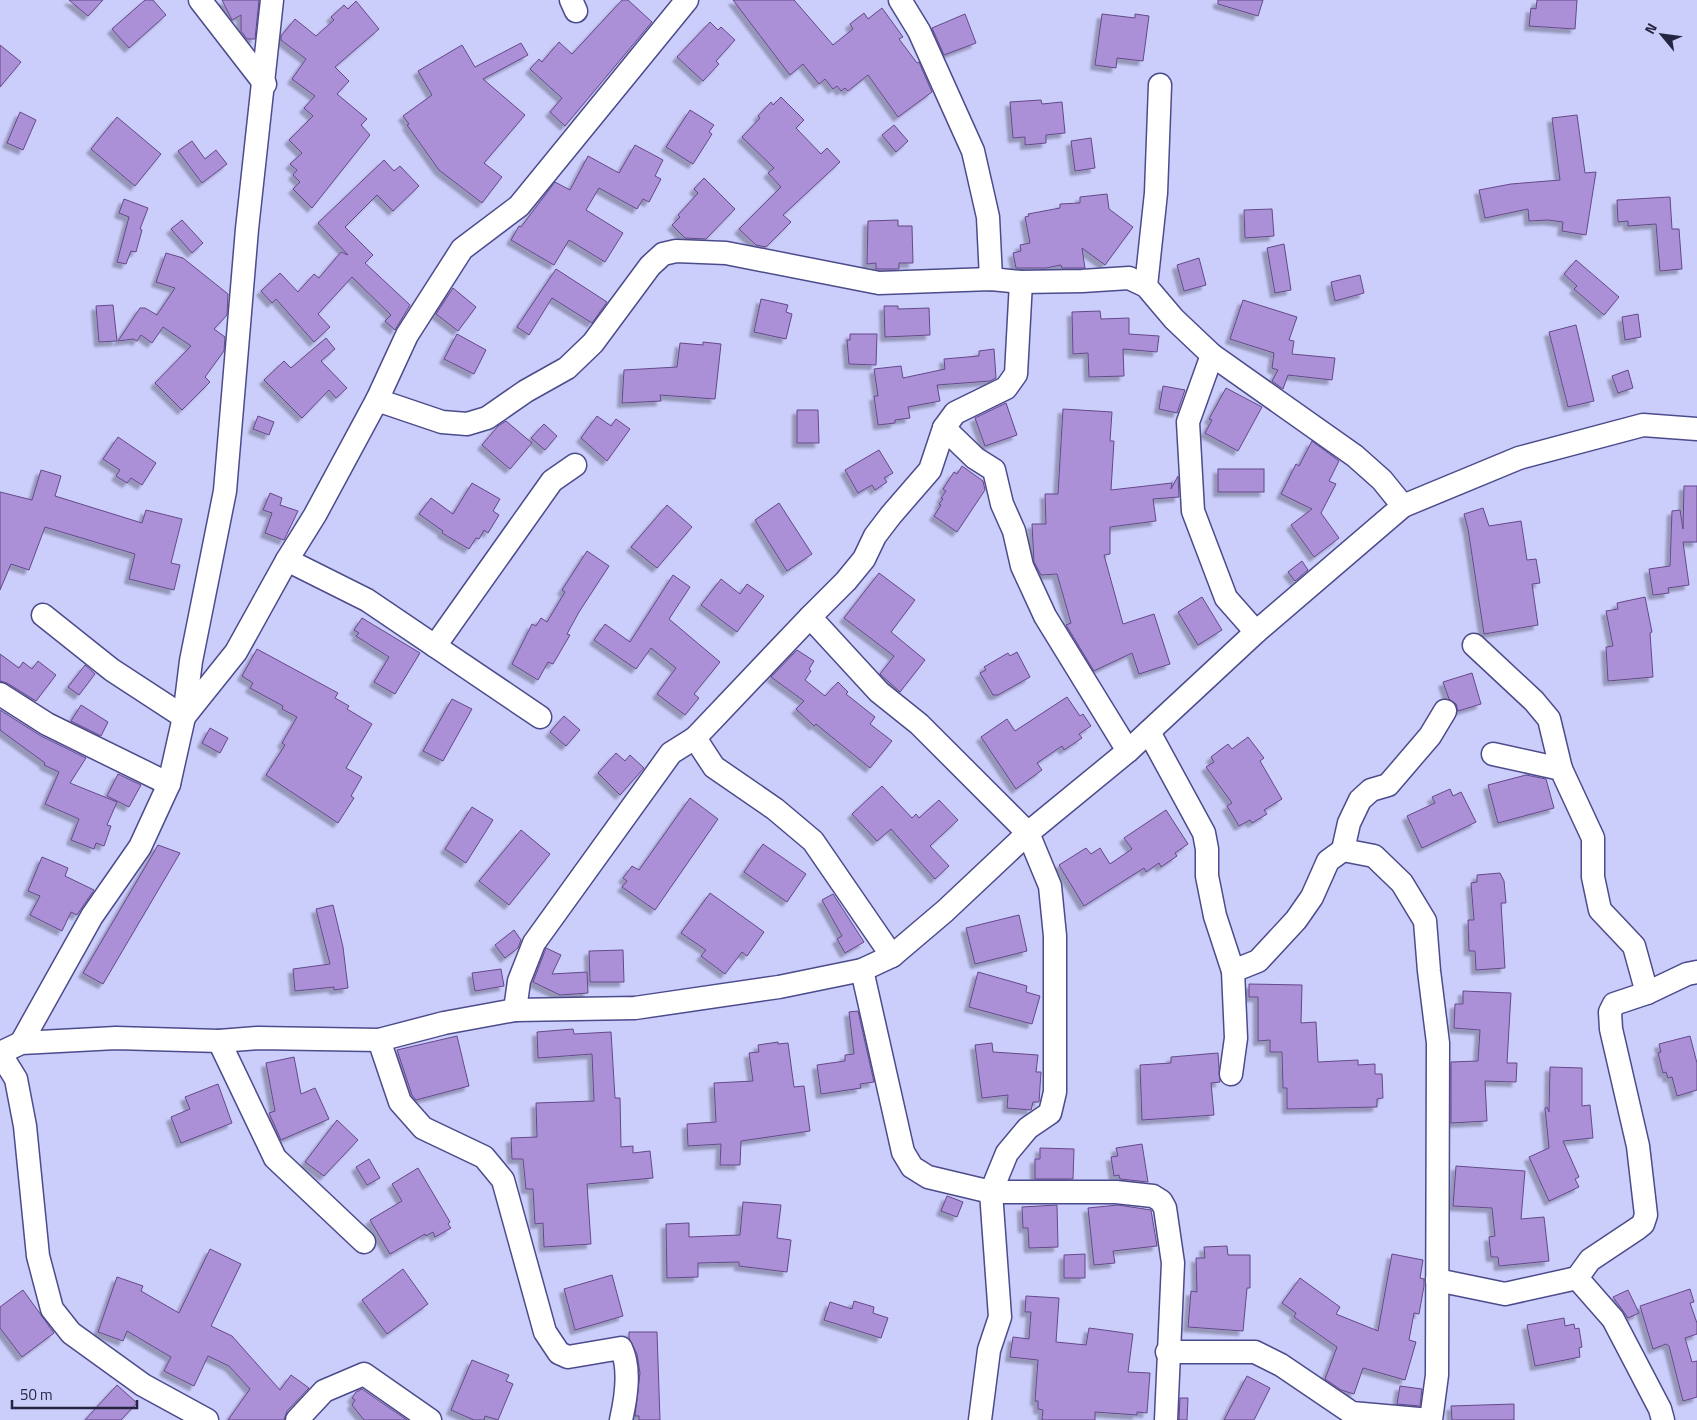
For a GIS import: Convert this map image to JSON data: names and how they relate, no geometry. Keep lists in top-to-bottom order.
{
  "scale_bar": "50 m",
  "north": "top left"
}
